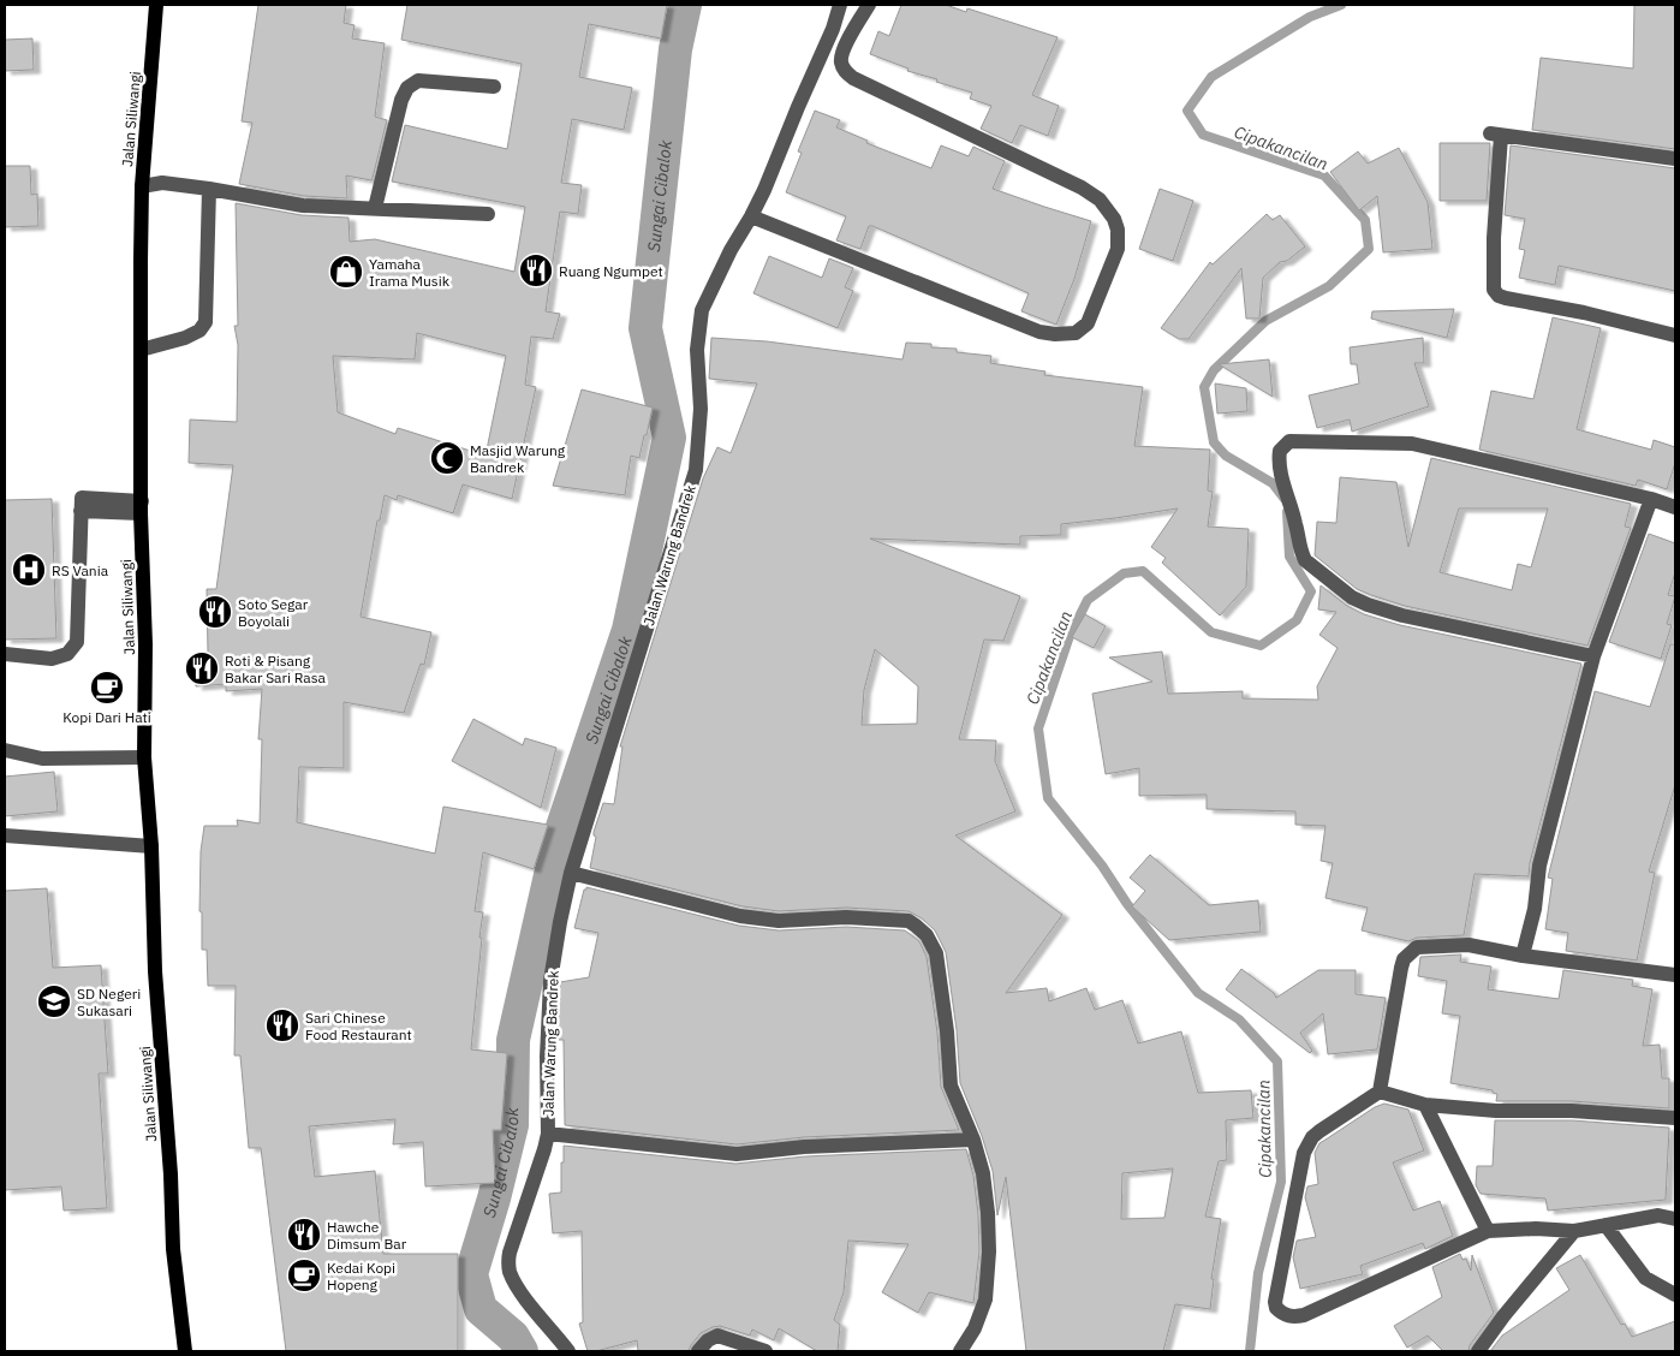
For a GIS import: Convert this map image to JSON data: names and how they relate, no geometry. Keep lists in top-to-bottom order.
{
  "streets": {
    "main road": ["Jalan Siliwangi"],
    "street": ["Jalan Warung Bandrek"]
  },
  "water": ["Cipakancilan", "Sungai Cibalok"],
  "places": {
    "restaurant": [
      "Ruang Ngumpet",
      "Soto Segar Boyolali",
      "Roti & Pisang Bakar Sari Rasa",
      "Sari Chinese Food Restaurant",
      "Hawche Dimsum Bar"
    ],
    "shop": ["Yamaha Irama Musik"],
    "mosque": ["Masjid Warung Bandrek"],
    "hospital": ["RS Vania"],
    "cafe": ["Kopi Dari Hati", "Kedai Kopi Hopeng"],
    "school or university": ["SD Negeri Sukasari"]
  }
}
